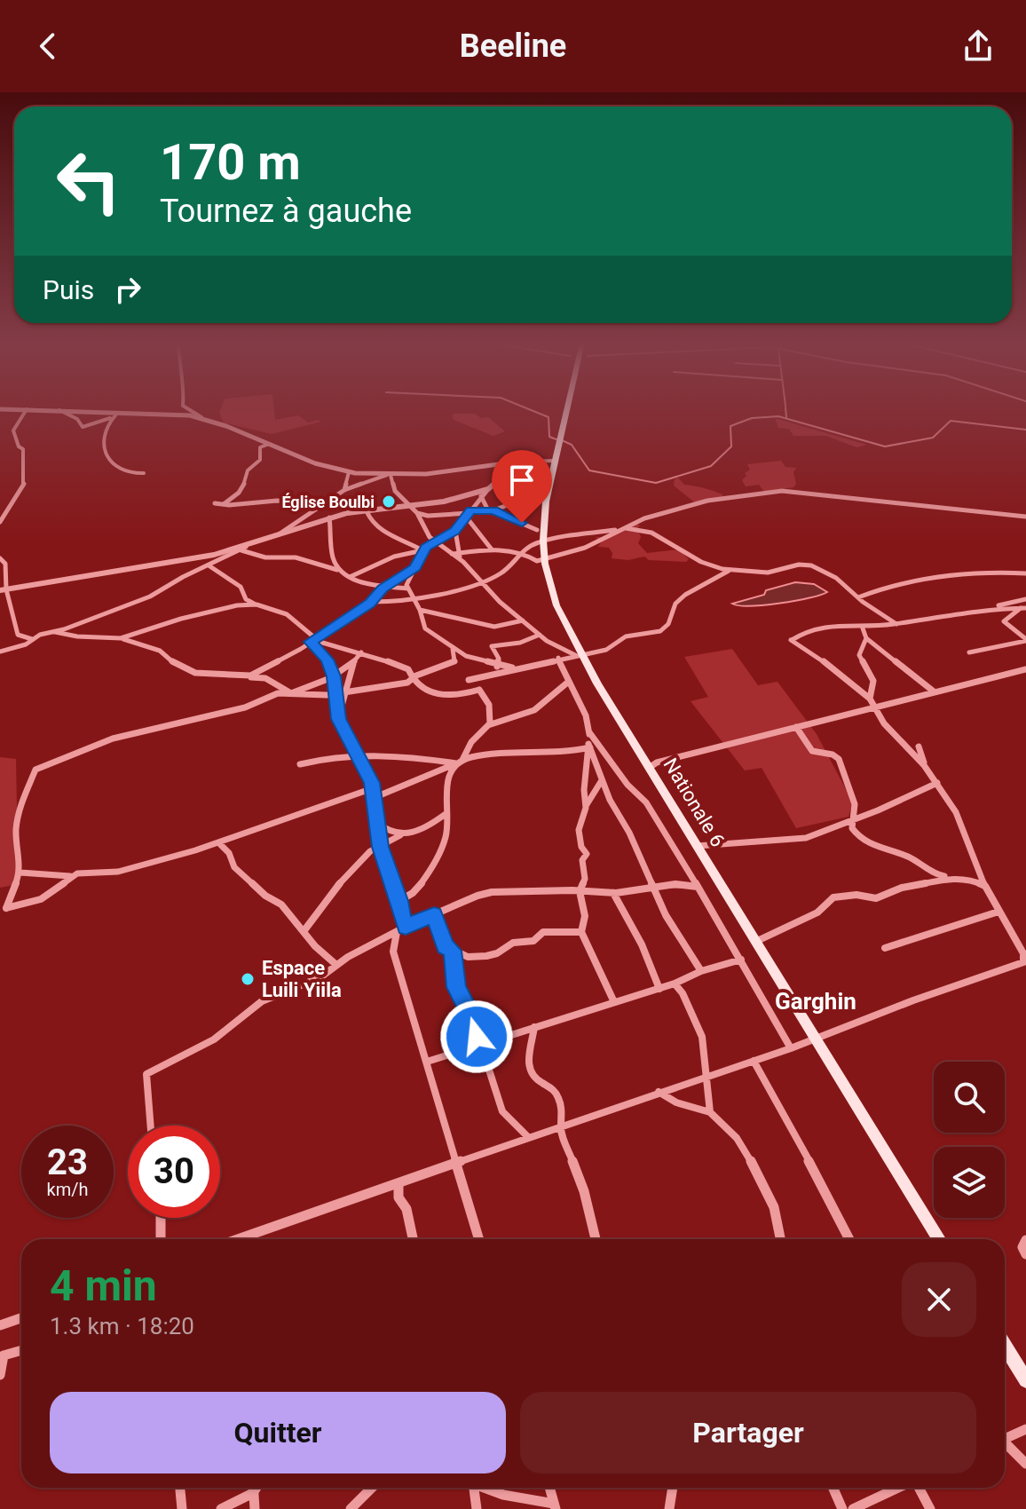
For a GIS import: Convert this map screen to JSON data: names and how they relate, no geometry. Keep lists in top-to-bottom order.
{
  "streets": {
    "main road": ["Nationale 6"]
  },
  "districts": ["Garghin"],
  "places": ["Église Boulbi", "Espace Luili Yiila"],
  "page": {
    "header": "Beeline",
    "turn": ["170 m", "Tournez à gauche"],
    "then": "Puis",
    "speed": "23 km/h",
    "limit": "30",
    "heading": ["4 min", "1.3 km · 18:20"],
    "buttons": ["Quitter", "Partager"]
  }
}
